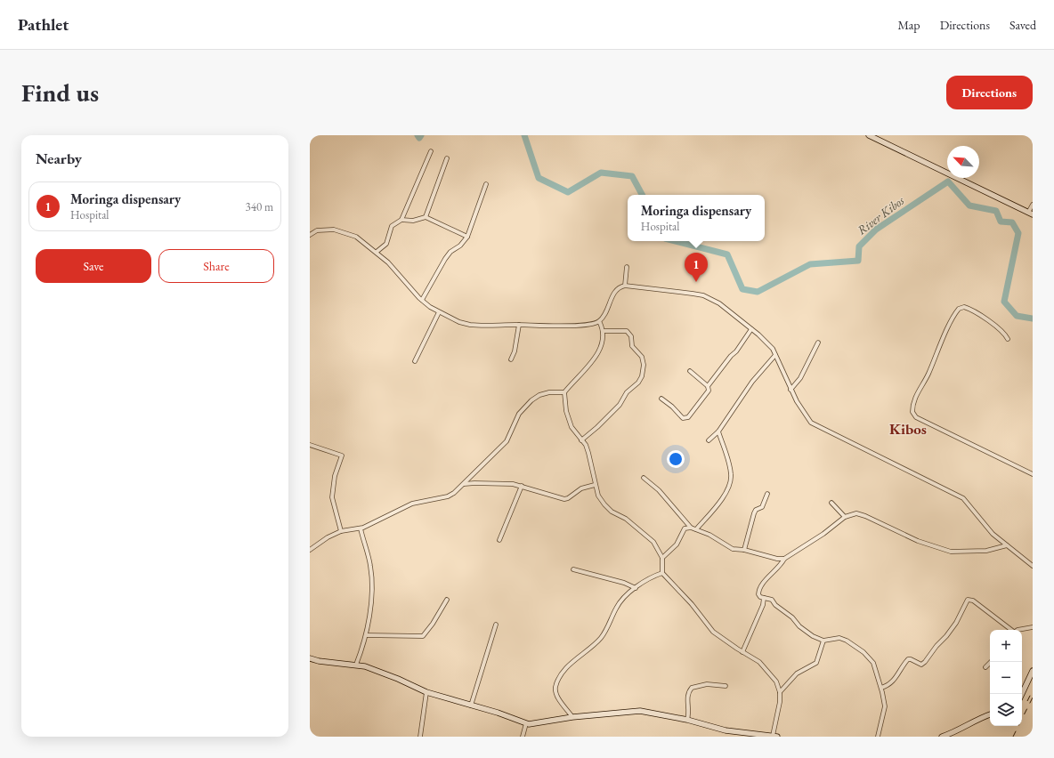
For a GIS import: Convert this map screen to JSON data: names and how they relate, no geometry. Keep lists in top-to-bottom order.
{
  "districts": ["Kibos"],
  "water": ["River Kibos"],
  "north": "top left",
  "page": {
    "header": "Pathlet",
    "nav": ["Map", "Directions", "Saved"],
    "buttons": [
      "Directions",
      ["Save", "Share"]
    ],
    "title": "Find us",
    "heading": "Nearby",
    "list": [
      {
        "mark": "1",
        "name": "Moringa dispensary",
        "note": "Hospital",
        "value": "340 m"
      }
    ],
    "popup": ["Moringa dispensary", "Hospital"],
    "pins": "1",
    "map_buttons": ["+", "−"]
  }
}
